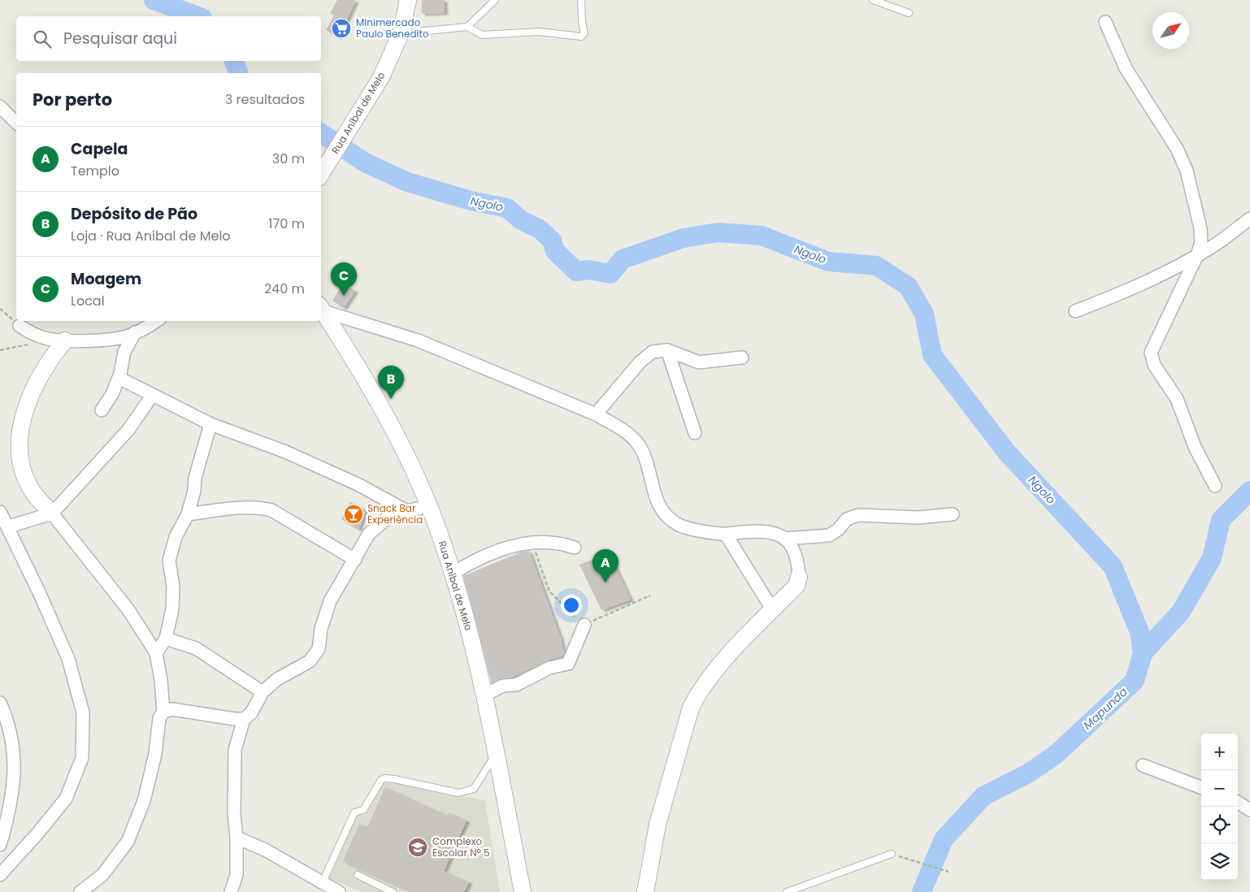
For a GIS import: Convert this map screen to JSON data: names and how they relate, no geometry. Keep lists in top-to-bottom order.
{
  "streets": {
    "street": ["Rua Aníbal de Melo"]
  },
  "water": ["Ngolo", "Mapunda"],
  "places": {
    "supermarket": ["Minimercado Paulo Benedito"],
    "bar": ["Snack Bar Experiência"],
    "school or university": ["Complexo Escolar Nº 5"]
  },
  "north": "top right",
  "page": {
    "search": "Pesquisar aqui",
    "heading": ["Por perto", "3 resultados"],
    "list": [
      {
        "mark": "A",
        "name": "Capela",
        "note": "Templo",
        "value": "30 m"
      },
      {
        "mark": "B",
        "name": "Depósito de Pão",
        "note": "Loja · Rua Aníbal de Melo",
        "value": "170 m"
      },
      {
        "mark": "C",
        "name": "Moagem",
        "note": "Local",
        "value": "240 m"
      }
    ],
    "pins": ["C", "B", "A"],
    "map_buttons": ["+", "−"]
  }
}
